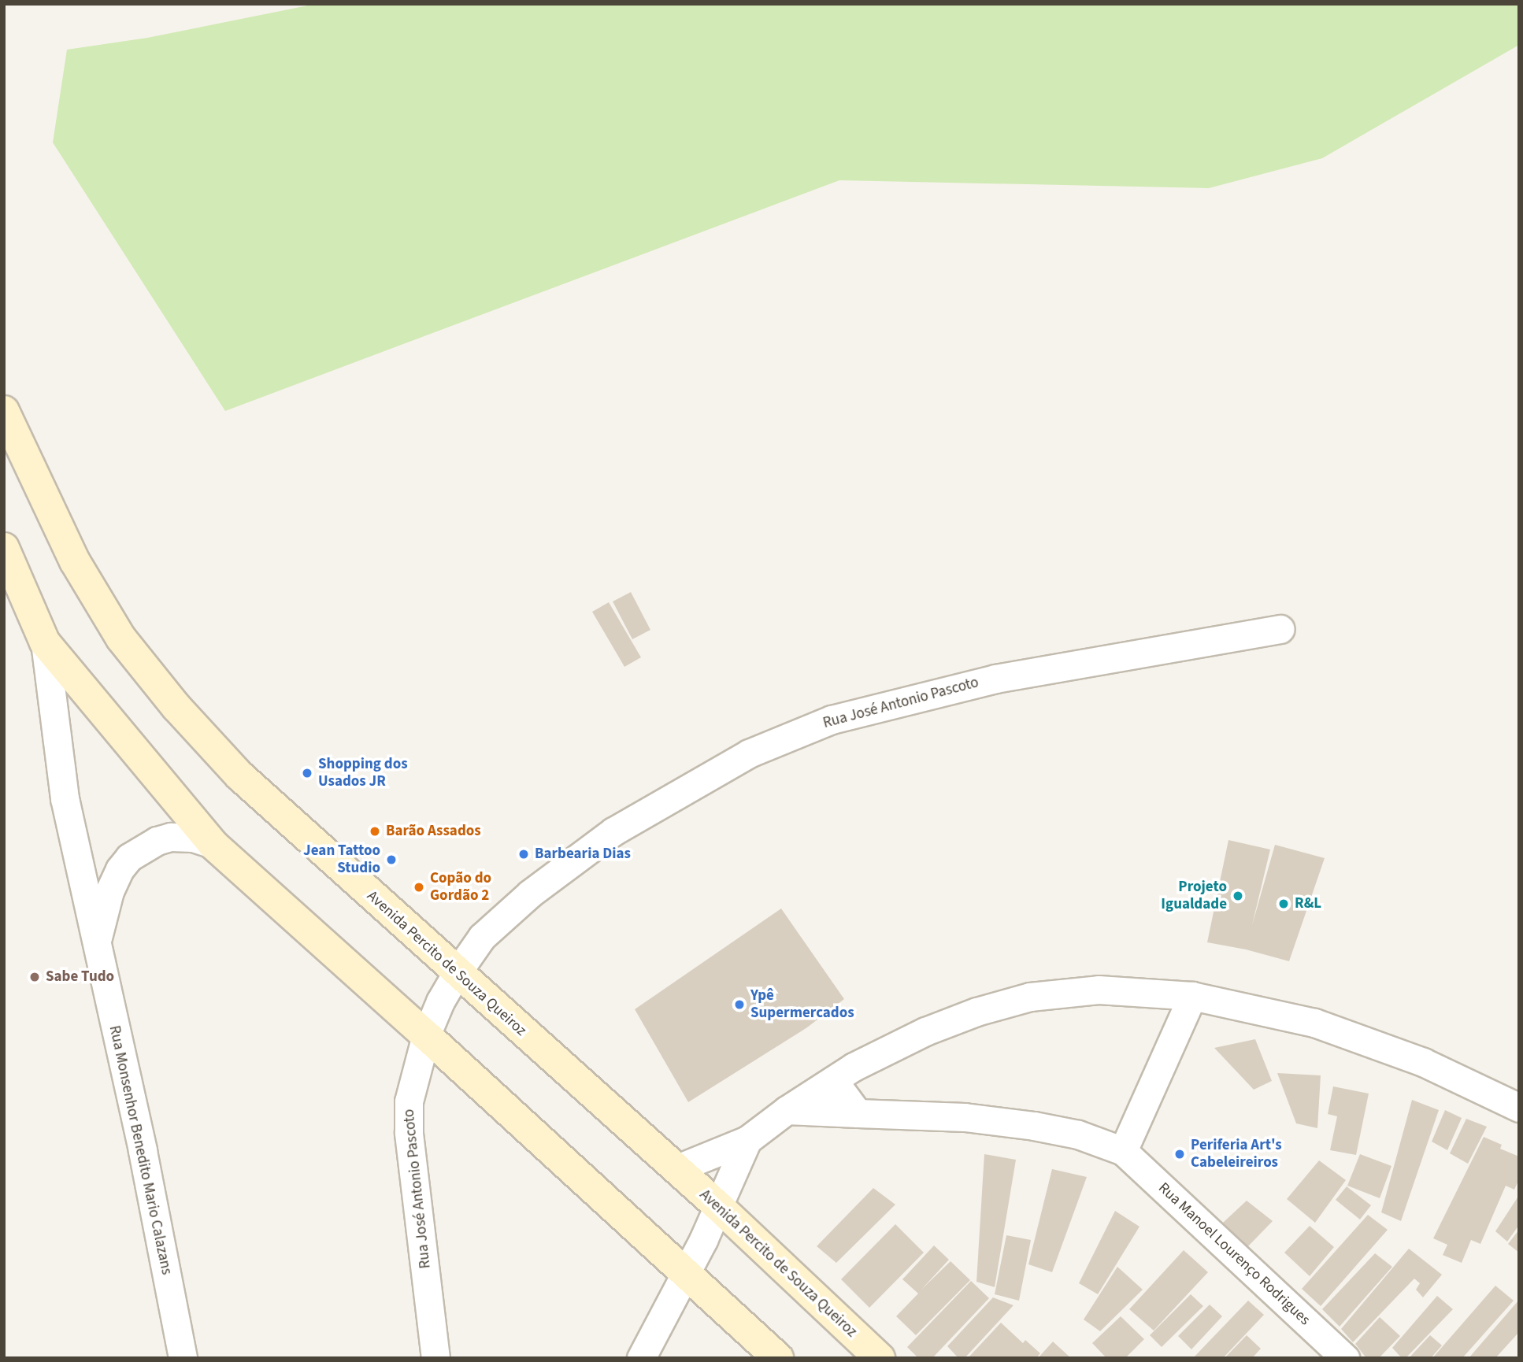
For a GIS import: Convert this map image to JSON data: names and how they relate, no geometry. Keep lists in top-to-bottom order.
{
  "streets": {
    "main road": ["Avenida Percito de Souza Queiroz"],
    "street": ["Rua José Antonio Pascoto", "Rua Monsenhor Benedito Mario Calazans", "Rua Manoel Lourenço Rodrigues"]
  },
  "crossings": [
    ["Rua José Antonio Pascoto", "Avenida Percito de Souza Queiroz"]
  ],
  "places": [
    "Shopping dos Usados JR",
    "Barão Assados",
    "Barbearia Dias",
    "Jean Tattoo Studio",
    "Copão do Gordão 2",
    "Projeto Igualdade",
    "R&L",
    "Sabe Tudo",
    "Ypê Supermercados",
    "Periferia Art's Cabeleireiros"
  ]
}
